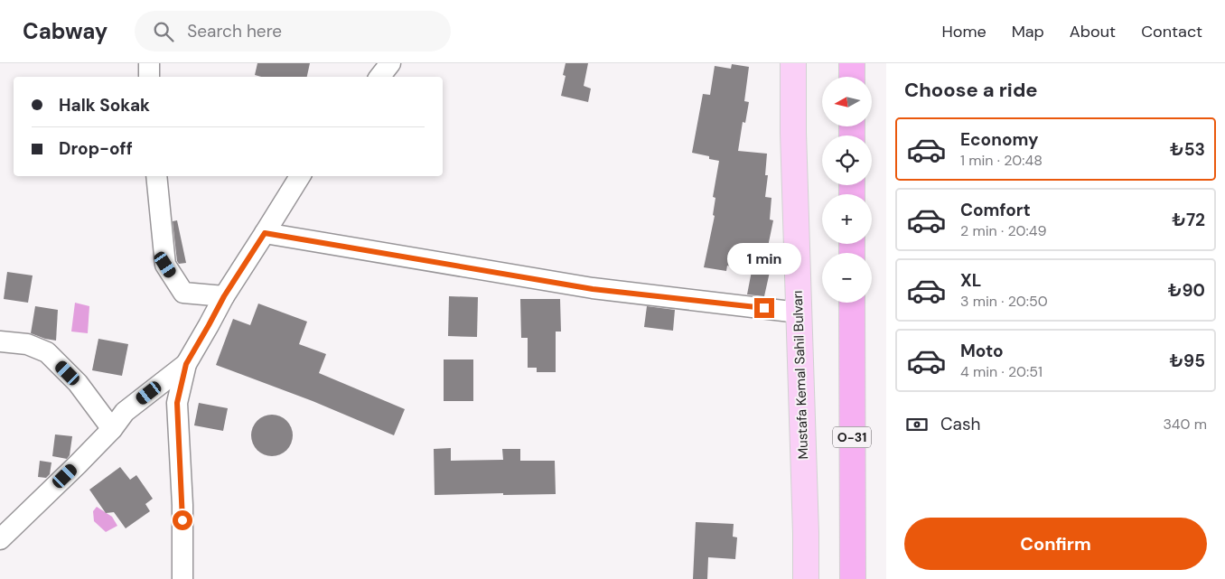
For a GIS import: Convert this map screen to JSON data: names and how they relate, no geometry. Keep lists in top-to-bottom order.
{
  "streets": {
    "highway": ["O-31"],
    "main road": ["Mustafa Kemal Sahil Bulvarı"]
  },
  "north": "left",
  "page": {
    "header": "Cabway",
    "search": "Search here",
    "nav": [
      "Home",
      "Map",
      "About",
      "Contact"
    ],
    "heading": "Choose a ride",
    "map_buttons": ["+", "−"],
    "banner": ["Halk Sokak", "Drop-off"],
    "list": [
      {
        "name": "Economy",
        "note": "1 min · 20:48",
        "value": "₺53"
      },
      {
        "name": "Comfort",
        "note": "2 min · 20:49",
        "value": "₺72"
      },
      {
        "name": "XL",
        "note": "3 min · 20:50",
        "value": "₺90"
      },
      {
        "name": "Moto",
        "note": "4 min · 20:51",
        "value": "₺95"
      }
    ],
    "bubble": "1 min",
    "pay": ["Cash", "340 m"],
    "buttons": "Confirm"
  }
}
